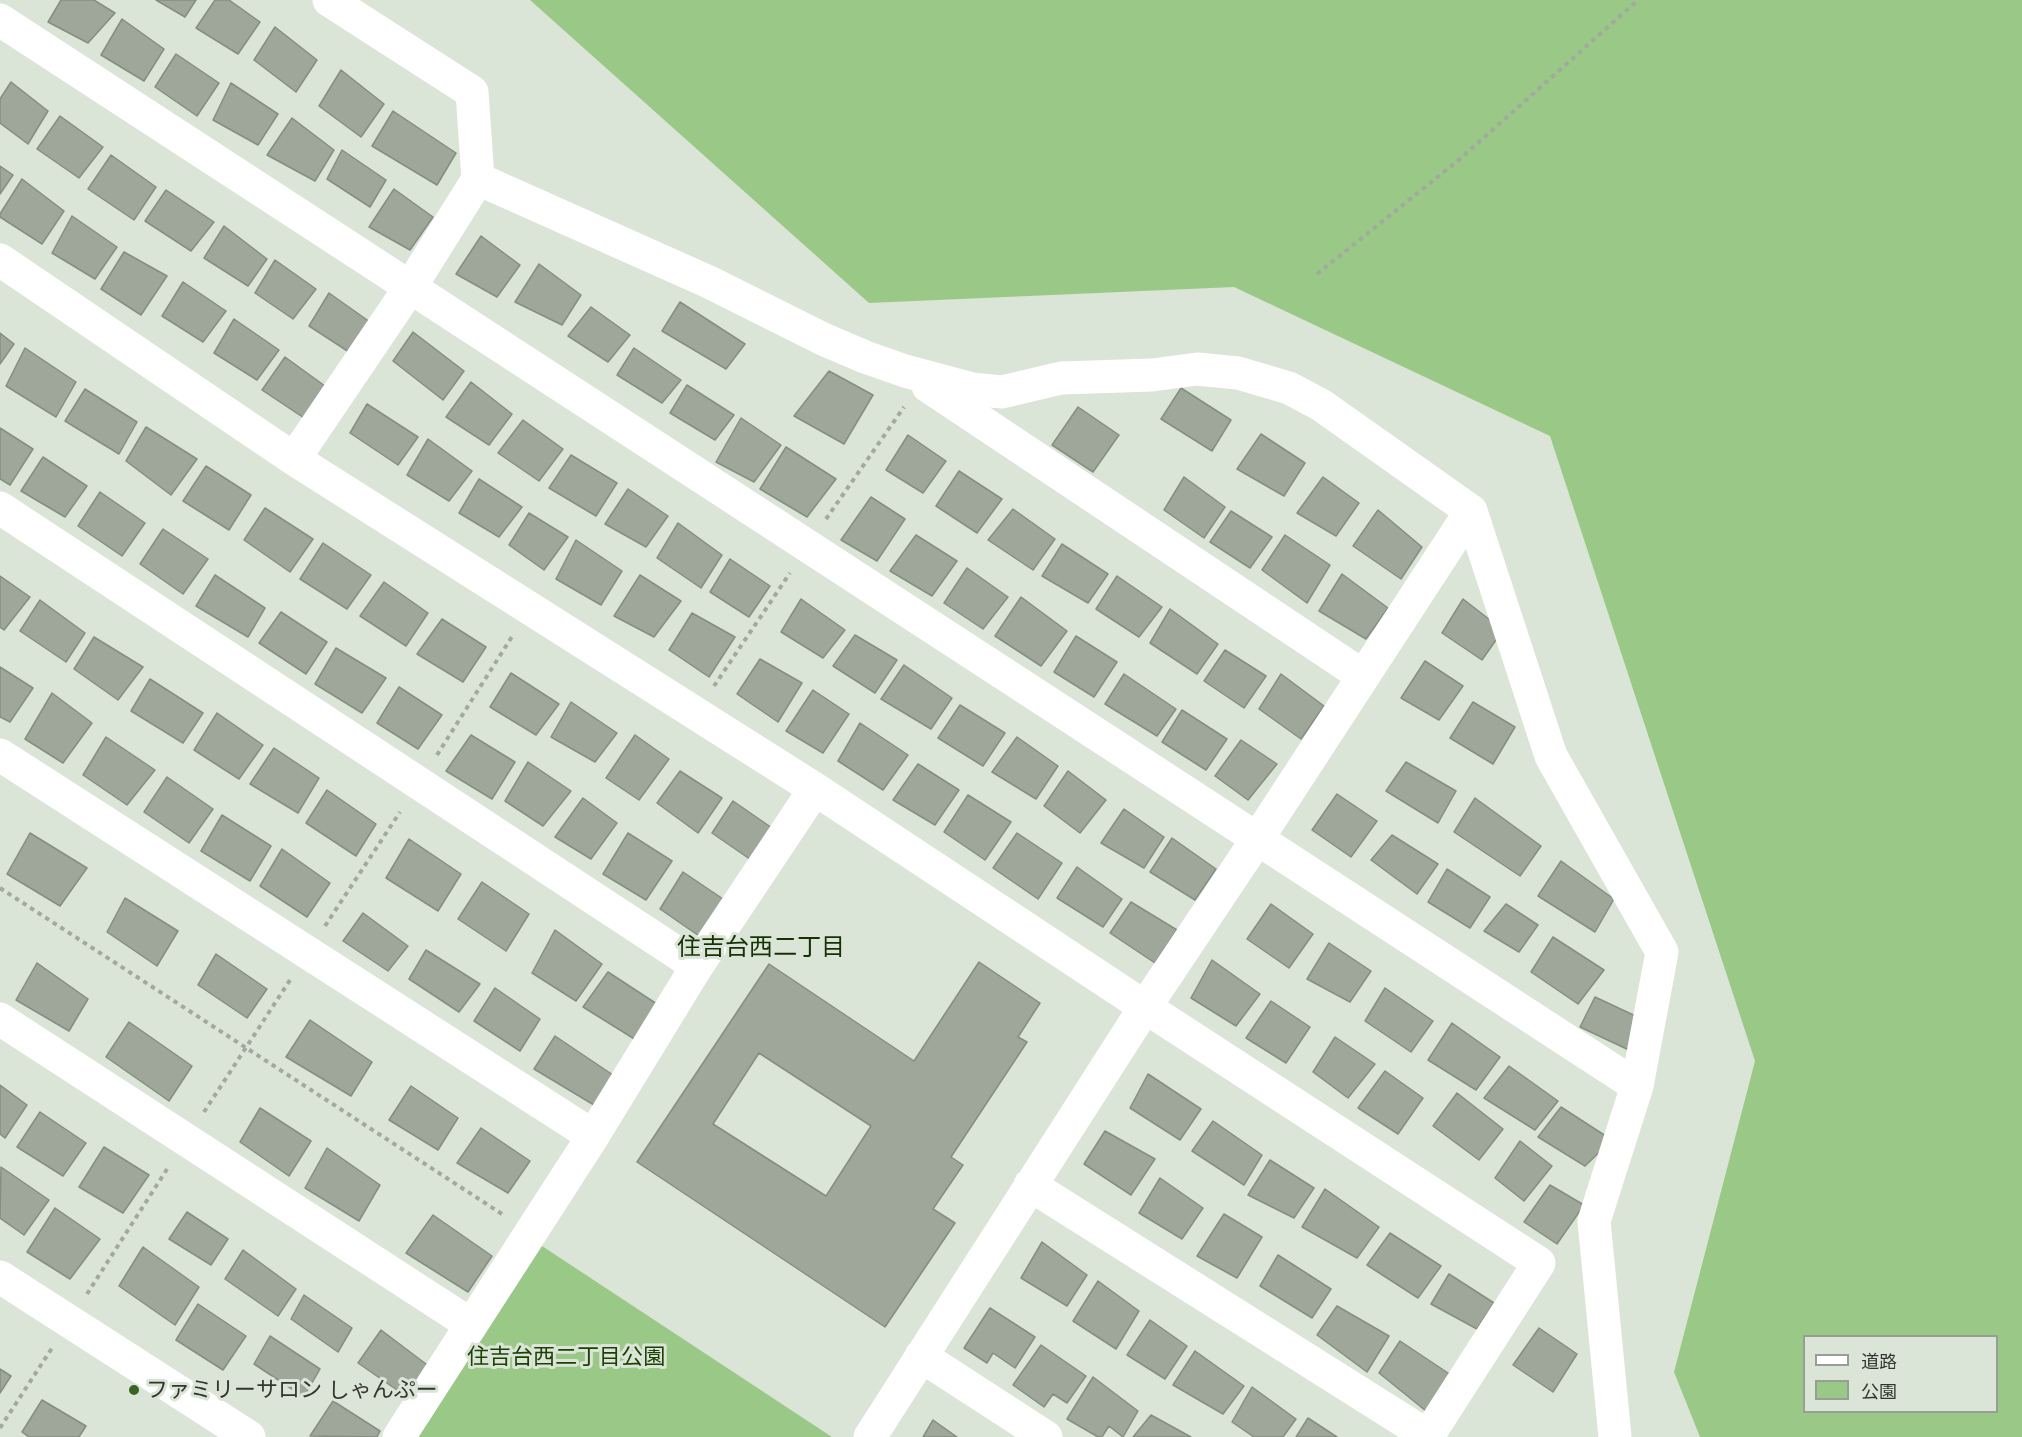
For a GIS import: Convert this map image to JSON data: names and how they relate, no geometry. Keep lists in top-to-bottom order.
{
  "districts": ["住吉台西二丁目"],
  "parks": ["住吉台西二丁目公園"],
  "places": ["ファミリーサロン しゃんぷー"],
  "legend": ["道路", "公園"]
}
